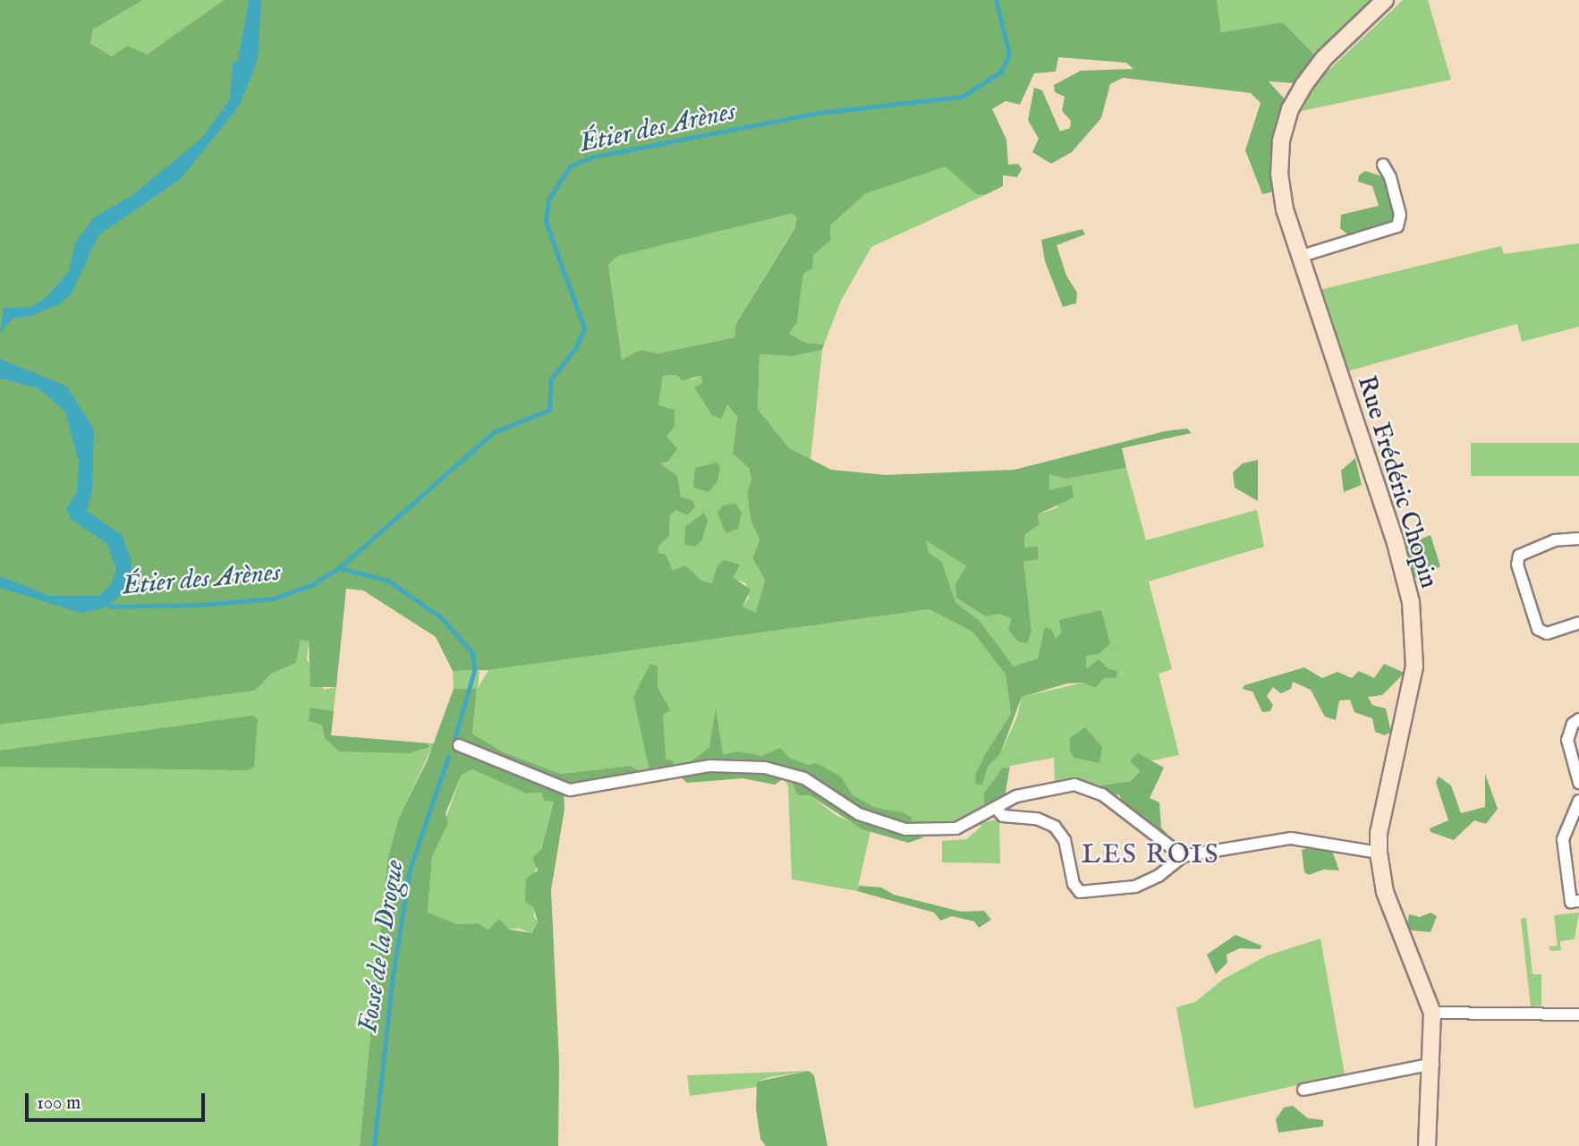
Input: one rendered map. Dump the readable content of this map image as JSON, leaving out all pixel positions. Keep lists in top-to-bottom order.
{
  "streets": {
    "street": ["Rue Frédéric Chopin"]
  },
  "districts": ["LES ROIS"],
  "water": ["Étier des Arènes", "Fossé de la Drogue"],
  "scale_bar": "100 m"
}
